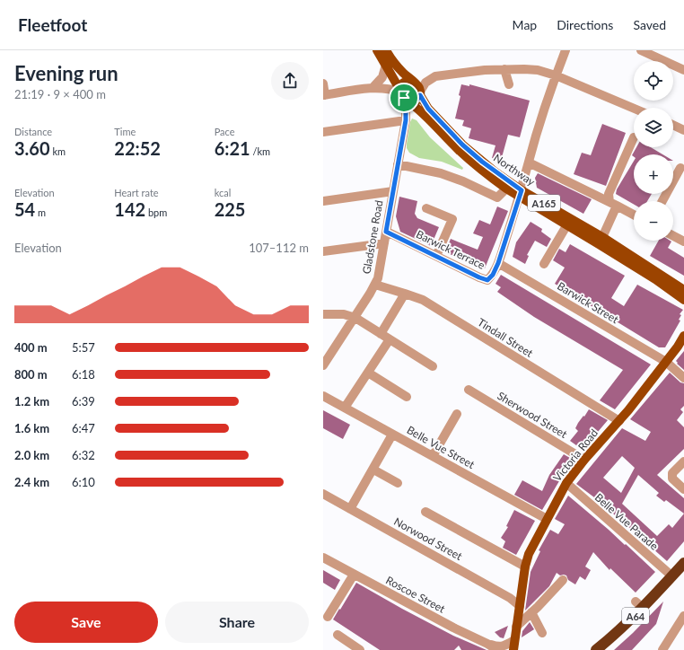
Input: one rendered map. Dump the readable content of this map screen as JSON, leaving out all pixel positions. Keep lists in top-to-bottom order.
{
  "streets": {
    "highway": ["A64"],
    "main road": ["Northway", "A165", "Victoria Road"],
    "street": [
      "Gladstone Road",
      "Barwick Terrace",
      "Barwick Street",
      "Tindall Street",
      "Sherwood Street",
      "Belle Vue Street",
      "Belle Vue Parade",
      "Norwood Street",
      "Roscoe Street"
    ]
  },
  "crossings": [
    ["Northway", "A165"],
    ["Northway", "Gladstone Road"],
    ["A165", "Gladstone Road"],
    ["Gladstone Road", "Barwick Terrace"],
    ["Gladstone Road", "Tindall Street"],
    ["Barwick Terrace", "Barwick Street"],
    ["Barwick Street", "Victoria Road"],
    ["Tindall Street", "Victoria Road"],
    ["Sherwood Street", "Victoria Road"],
    ["Belle Vue Street", "Victoria Road"],
    ["Victoria Road", "Belle Vue Parade"],
    ["Victoria Road", "Norwood Street"],
    ["Belle Vue Parade", "A64"]
  ],
  "page": {
    "header": "Fleetfoot",
    "nav": ["Map", "Directions", "Saved"],
    "heading": ["Evening run", "21:19 · 9 × 400 m"],
    "map_buttons": ["+", "−"],
    "stats": [
      ["Distance", "3.60 km"],
      ["Time", "22:52"],
      ["Pace", "6:21 /km"],
      ["Elevation", "54 m"],
      ["Heart rate", "142 bpm"],
      ["kcal", "225"]
    ],
    "chart": ["Elevation", "107–112 m"],
    "list": [
      {
        "name": "400 m",
        "note": "5:57"
      },
      {
        "name": "800 m",
        "note": "6:18"
      },
      {
        "name": "1.2 km",
        "note": "6:39"
      },
      {
        "name": "1.6 km",
        "note": "6:47"
      },
      {
        "name": "2.0 km",
        "note": "6:32"
      },
      {
        "name": "2.4 km",
        "note": "6:10"
      }
    ],
    "buttons": ["Save", "Share"]
  }
}
